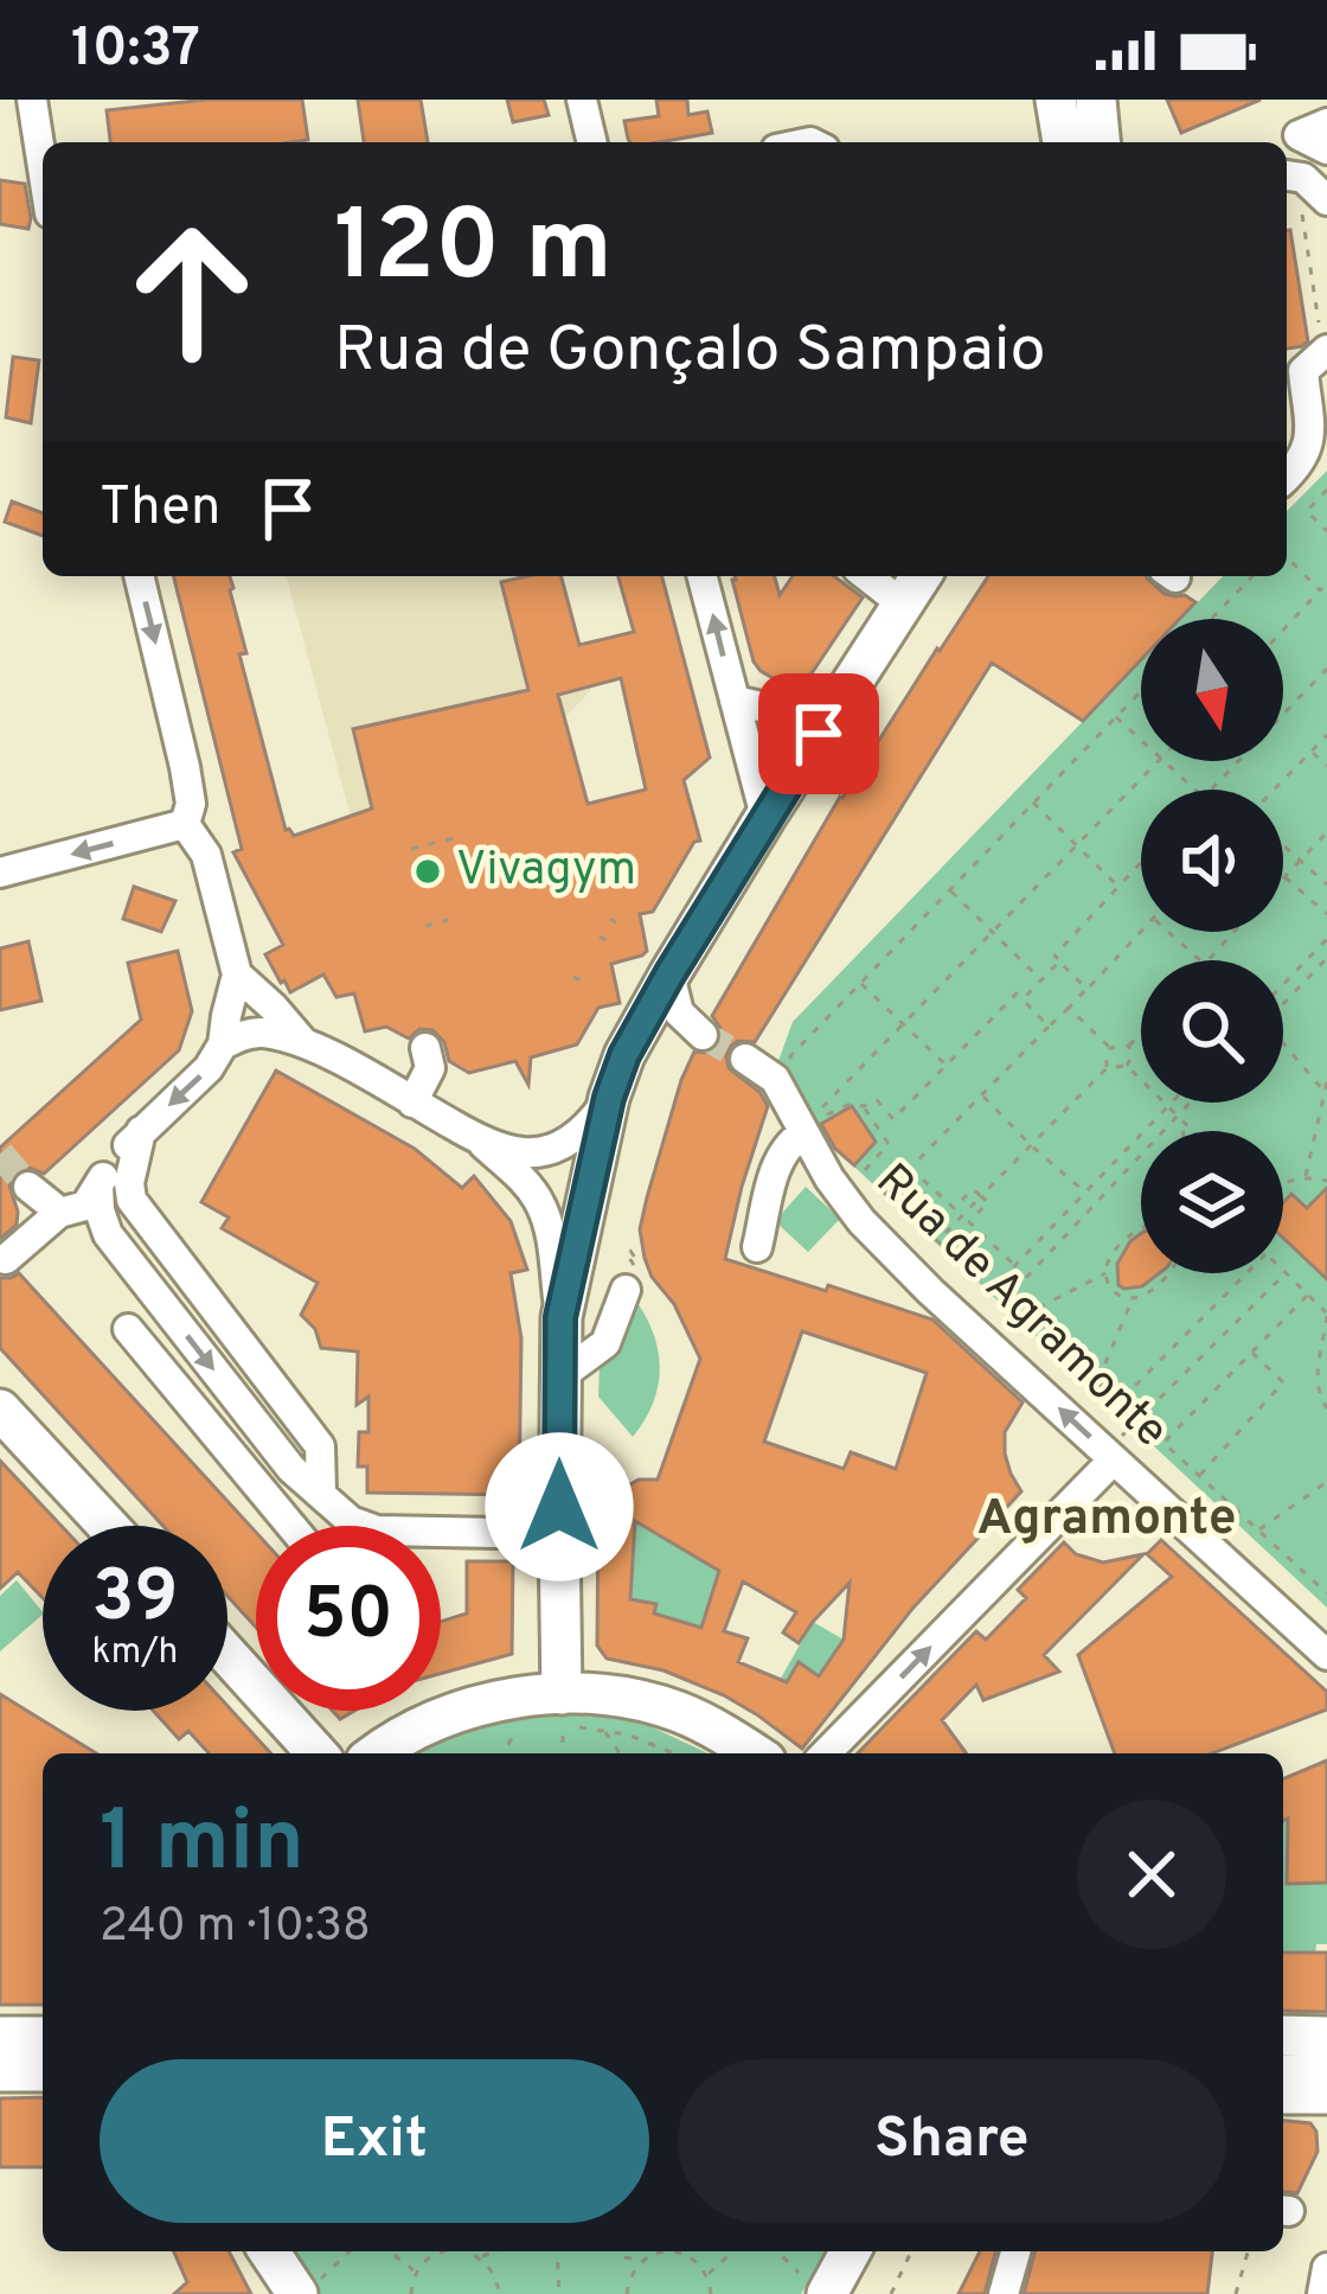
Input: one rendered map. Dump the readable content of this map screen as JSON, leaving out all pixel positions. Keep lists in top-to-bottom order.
{
  "streets": {
    "street": ["Rua de Agramonte"]
  },
  "one_way": ["Rua de Agramonte"],
  "districts": ["Agramonte"],
  "places": ["Vivagym"],
  "north": "bottom",
  "page": {
    "status": "10:37",
    "turn": ["120 m", "Rua de Gonçalo Sampaio"],
    "then": "Then",
    "speed": "39 km/h",
    "limit": "50",
    "heading": ["1 min", "240 m · 10:38"],
    "buttons": ["Exit", "Share"]
  }
}
